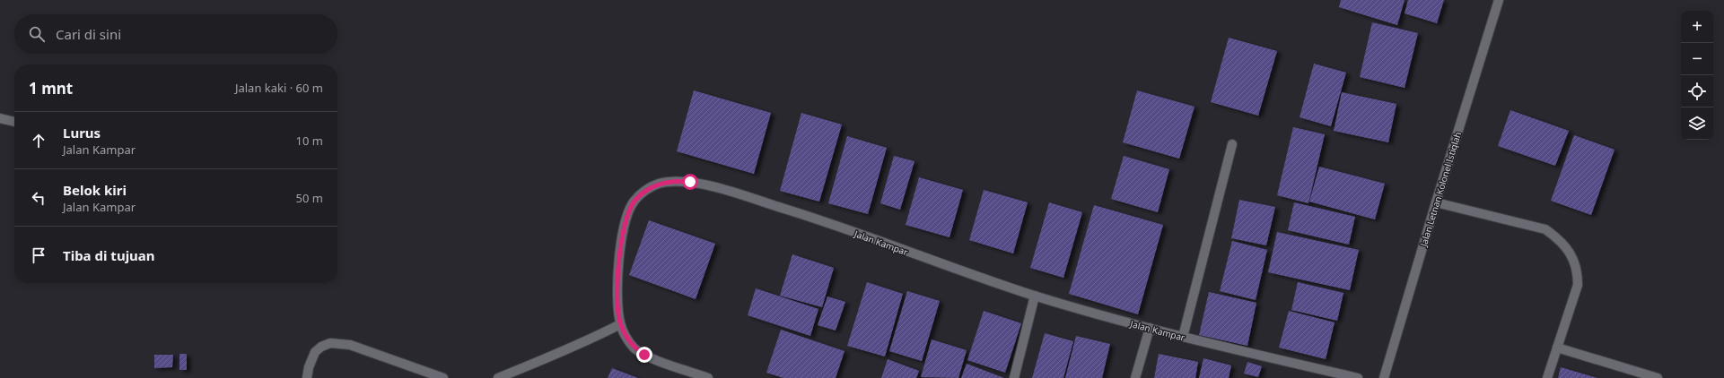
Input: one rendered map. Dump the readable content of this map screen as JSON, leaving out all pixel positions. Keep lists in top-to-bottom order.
{
  "streets": {
    "street": ["Jalan Letnan Kolonel Istiqlah", "Jalan Kampar"]
  },
  "page": {
    "map_buttons": ["+", "−"],
    "search": "Cari di sini",
    "heading": ["1 mnt", "Jalan kaki · 60 m"],
    "list": [
      ["Lurus", "Jalan Kampar", "10 m"],
      ["Belok kiri", "Jalan Kampar", "50 m"],
      "Tiba di tujuan"
    ]
  }
}
